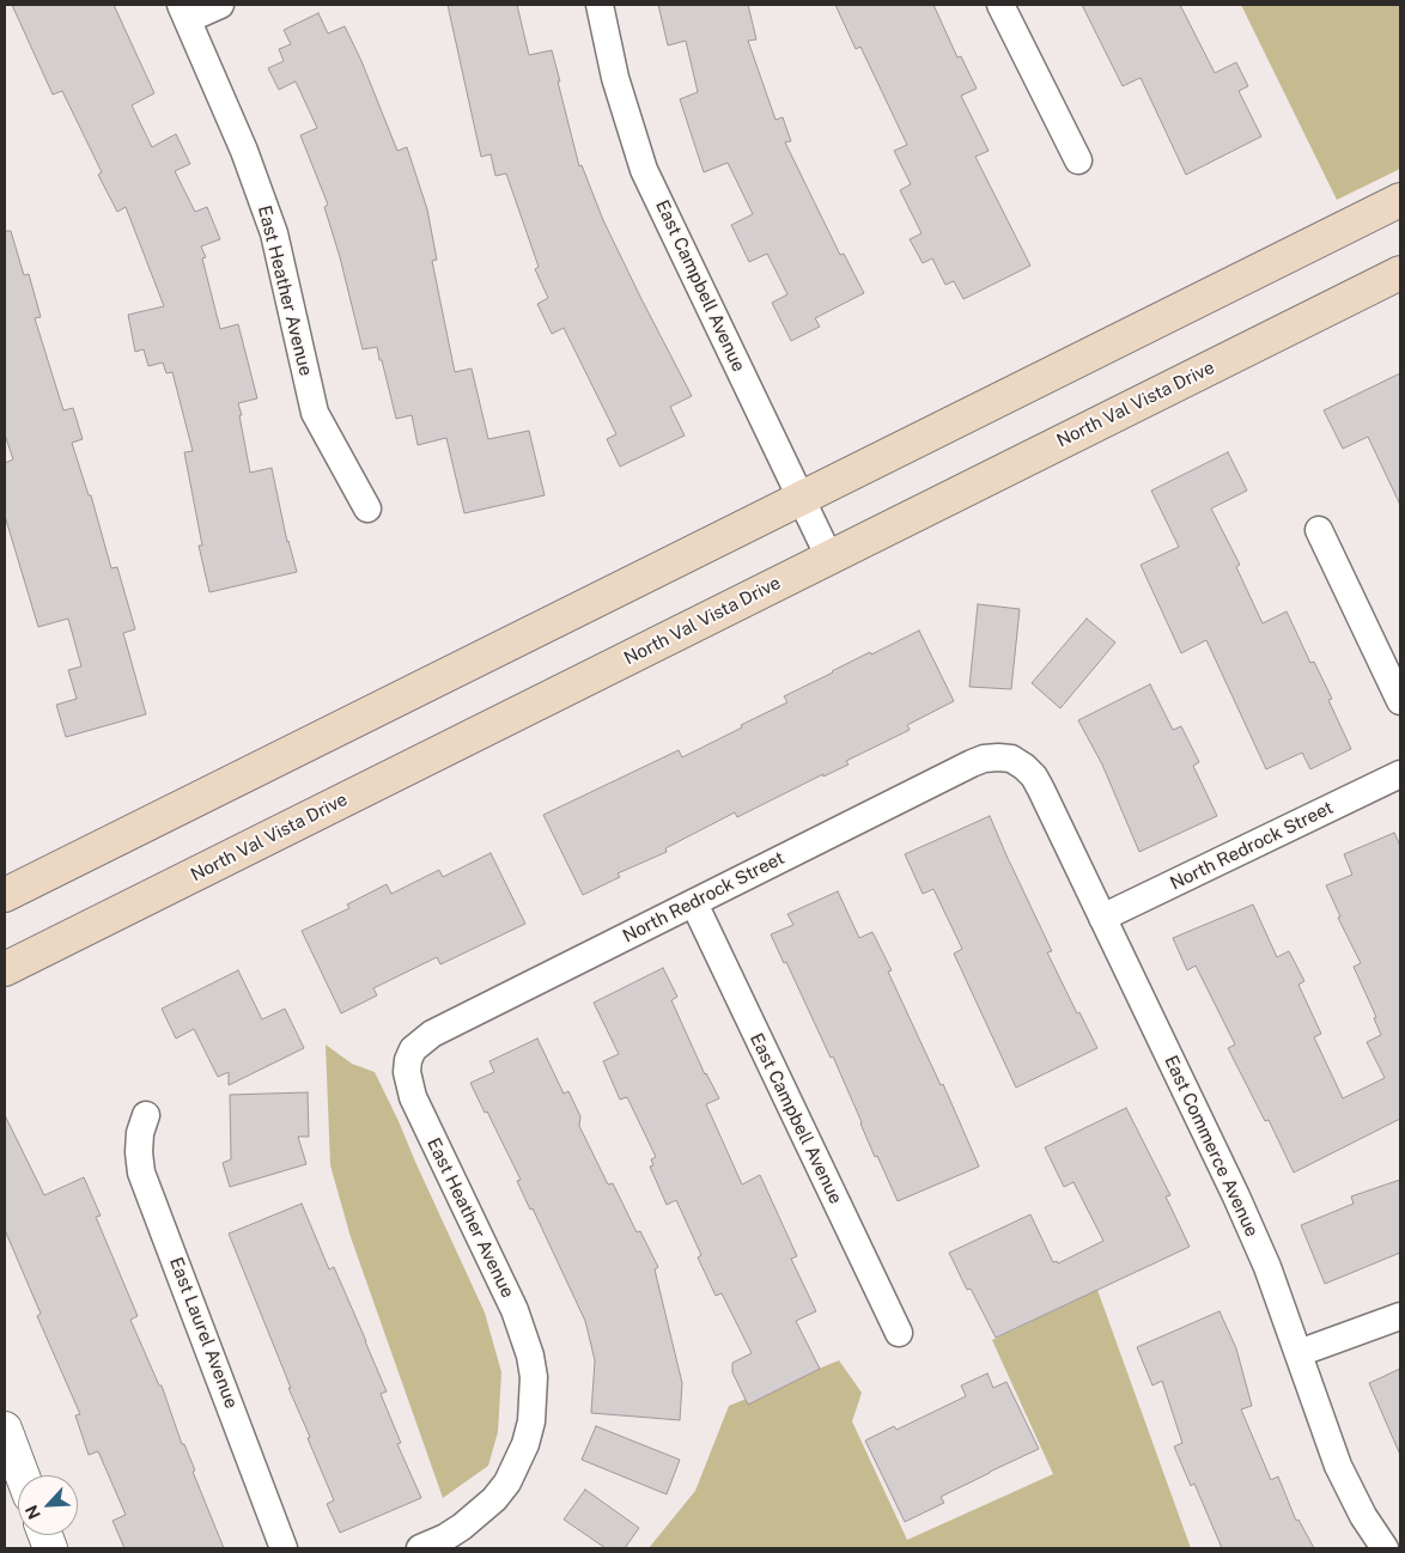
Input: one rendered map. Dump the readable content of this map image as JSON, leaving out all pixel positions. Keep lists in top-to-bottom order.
{
  "streets": {
    "main road": ["North Val Vista Drive"],
    "street": [
      "East Campbell Avenue",
      "East Heather Avenue",
      "North Redrock Street",
      "East Commerce Avenue",
      "East Laurel Avenue"
    ]
  },
  "crossings": [
    ["East Campbell Avenue", "North Val Vista Drive"],
    ["East Campbell Avenue", "North Redrock Street"],
    ["East Heather Avenue", "North Redrock Street"],
    ["North Redrock Street", "East Commerce Avenue"]
  ],
  "north": "bottom left"
}
